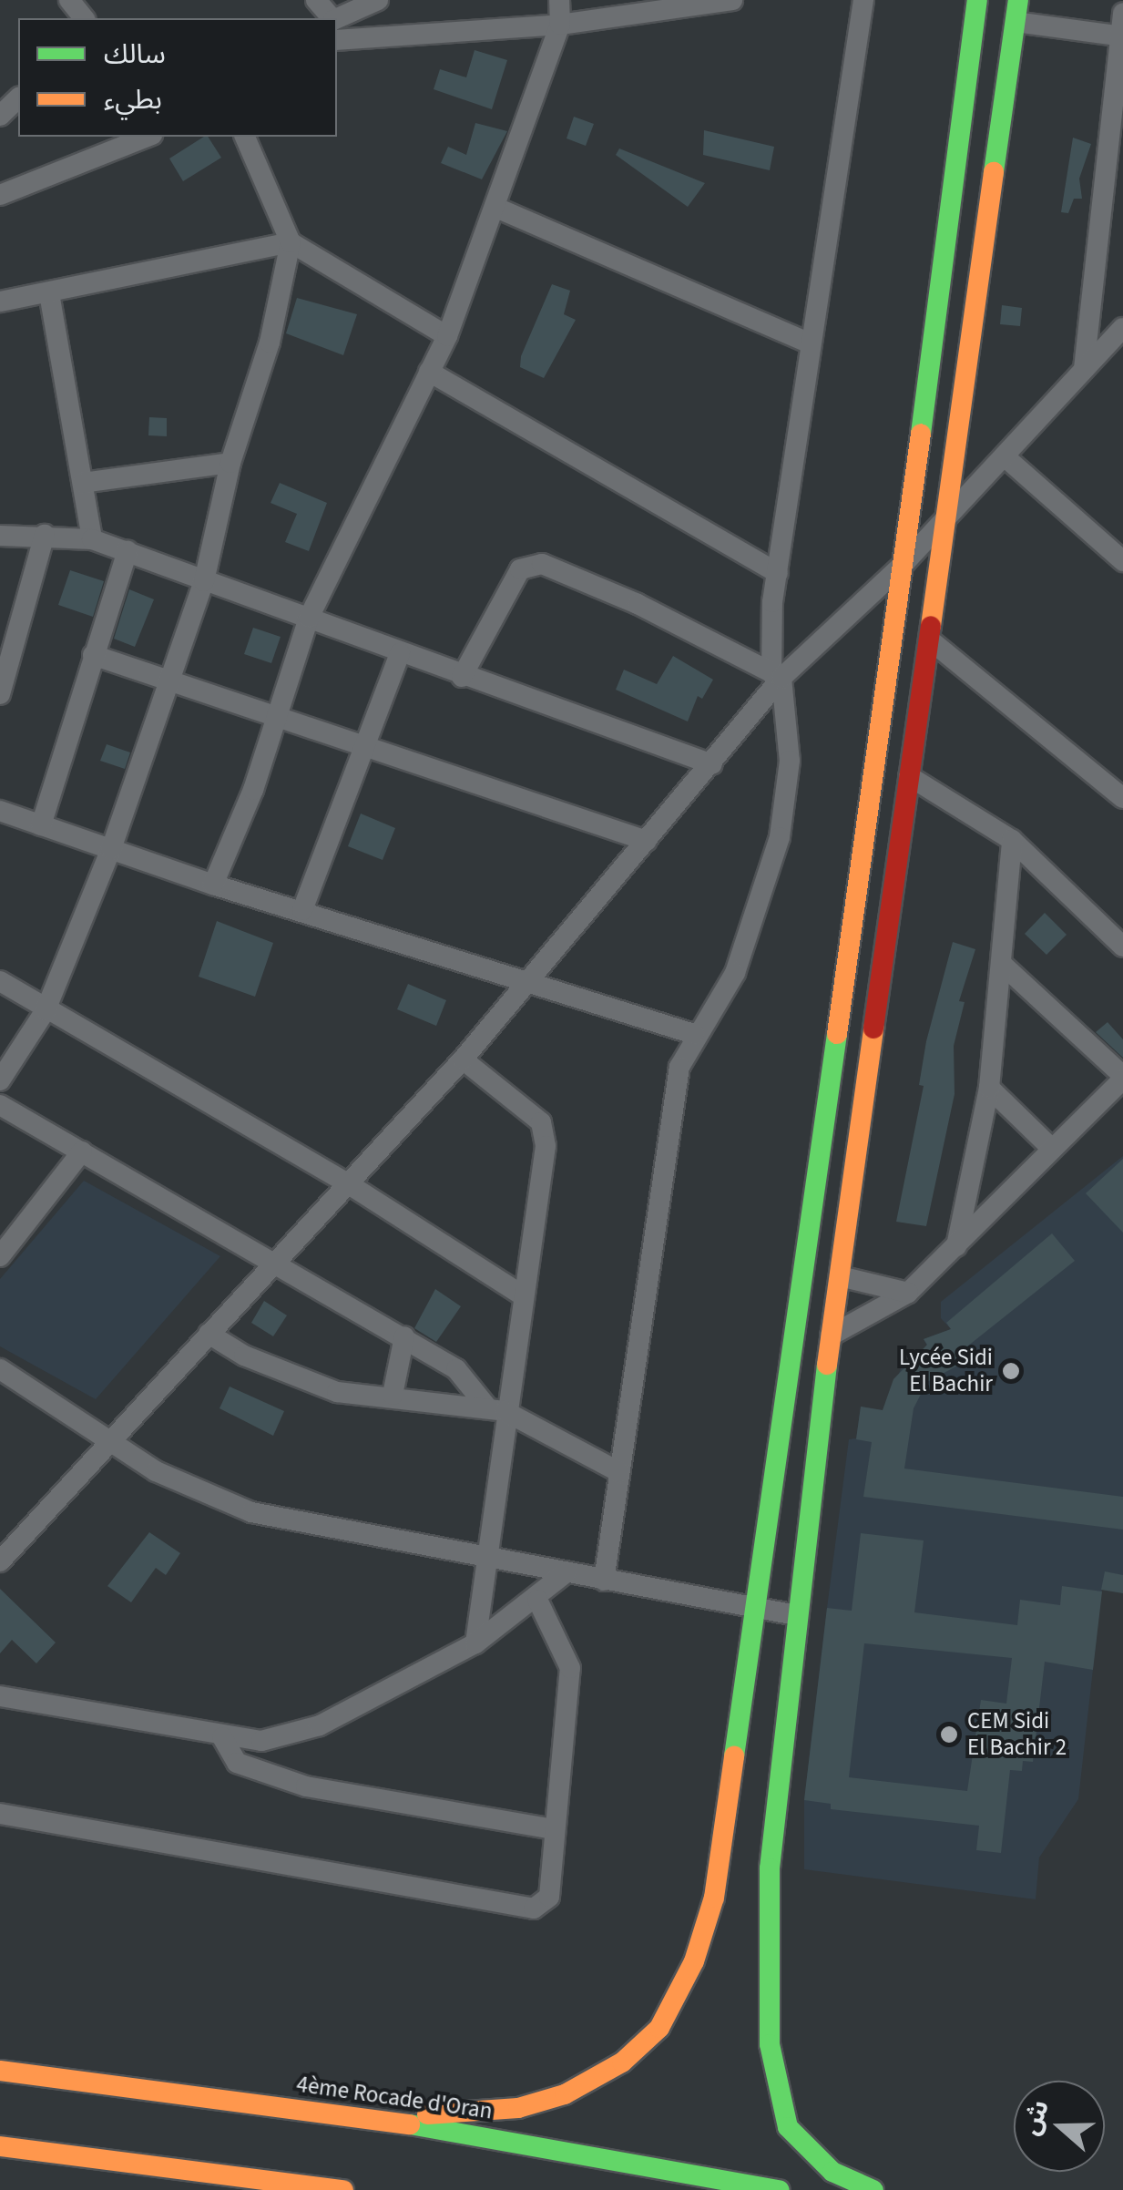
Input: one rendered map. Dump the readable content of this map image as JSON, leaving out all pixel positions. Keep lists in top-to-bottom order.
{
  "streets": {
    "main road": ["4ème Rocade d'Oran"]
  },
  "places": ["Lycée Sidi El Bachir", "CEM Sidi El Bachir 2"],
  "legend": ["سالك", "بطيء"],
  "north": "left"
}
